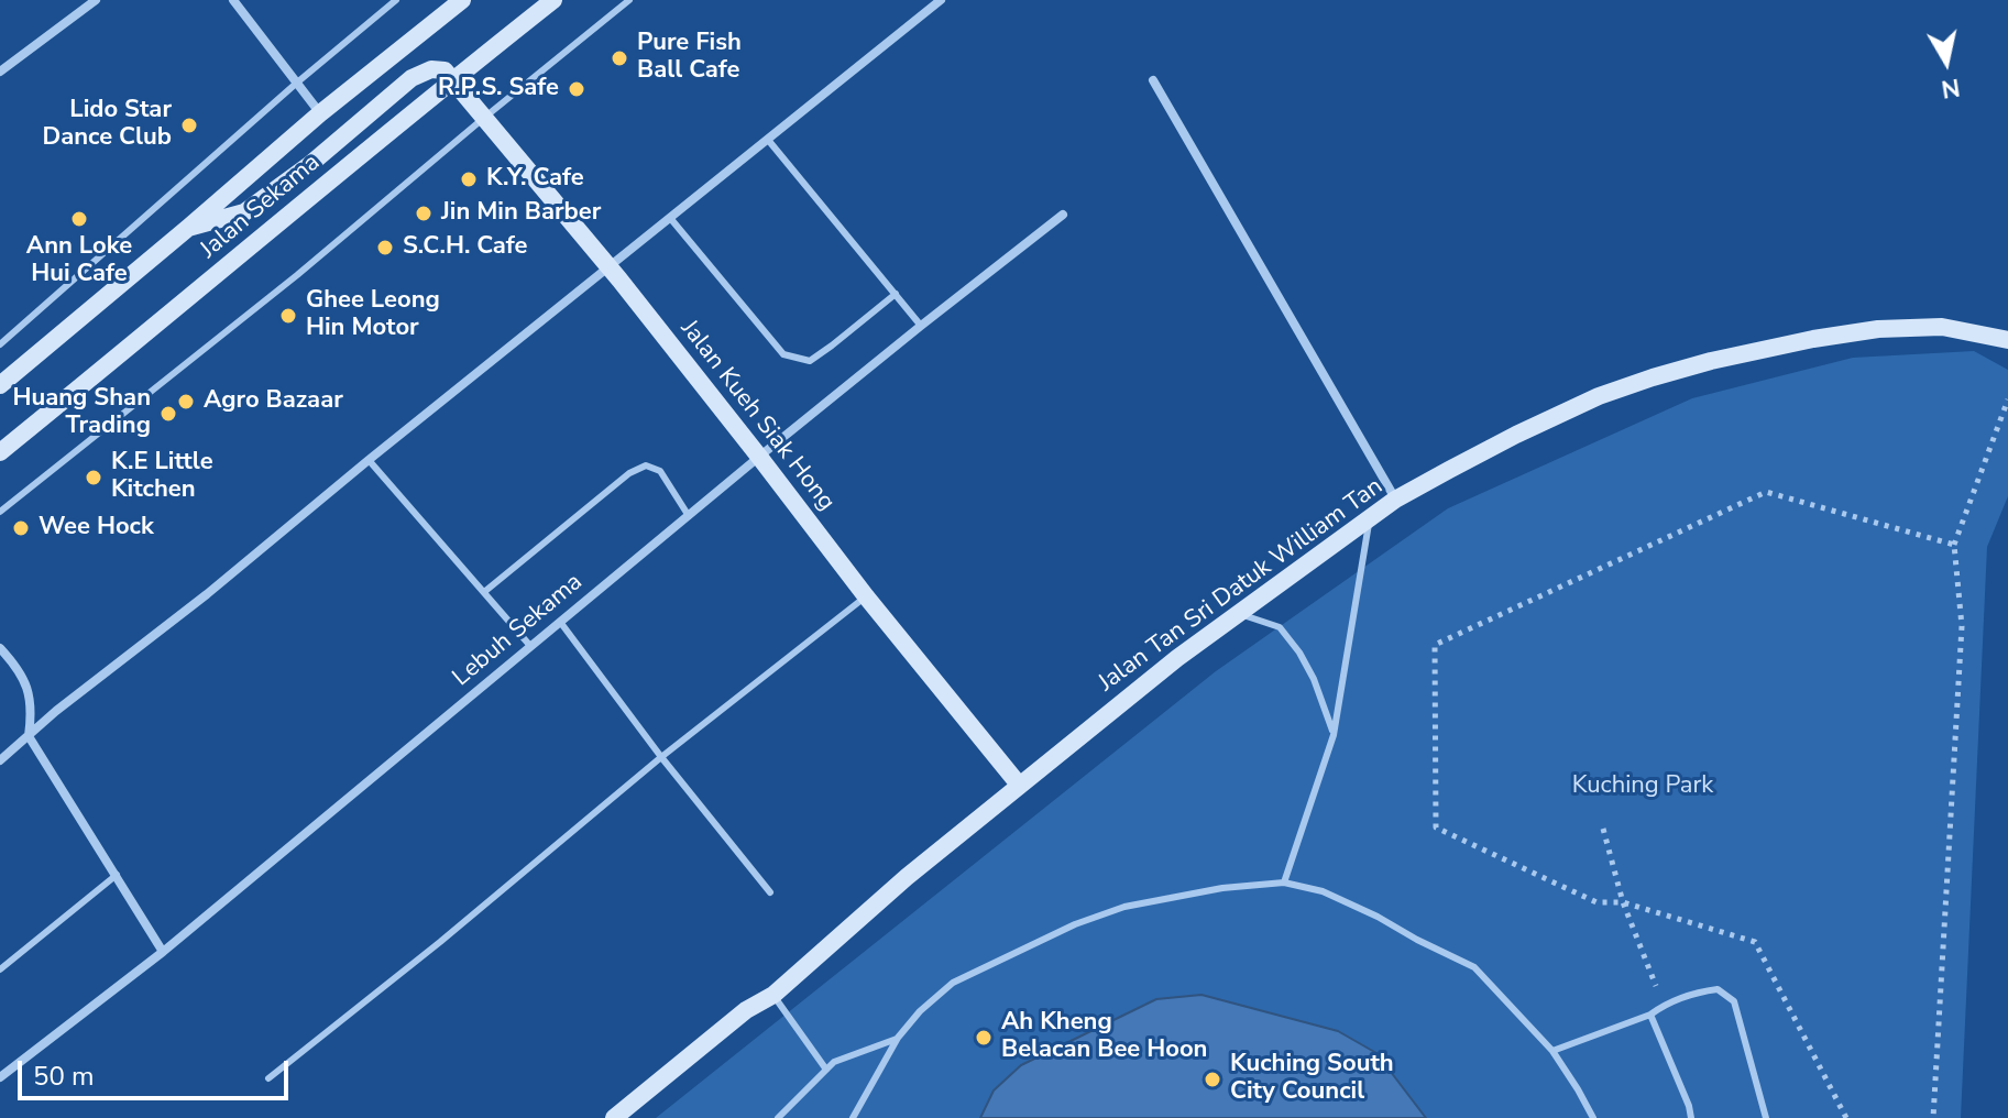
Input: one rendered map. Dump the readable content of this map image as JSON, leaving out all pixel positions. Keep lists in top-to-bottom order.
{
  "streets": {
    "street": [
      "Jalan Sekama",
      "Jalan Kueh Siak Hong",
      "Jalan Tan Sri Datuk William Tan",
      "Lebuh Sekama"
    ]
  },
  "crossings": [
    ["Jalan Sekama", "Jalan Kueh Siak Hong"],
    ["Jalan Kueh Siak Hong", "Jalan Tan Sri Datuk William Tan"],
    ["Jalan Kueh Siak Hong", "Lebuh Sekama"]
  ],
  "parks": ["Kuching Park"],
  "places": [
    "Pure Fish Ball Cafe",
    "R.P.S. Safe",
    "Lido Star Dance Club",
    "K.Y. Cafe",
    "Jin Min Barber",
    "Ann Loke Hui Cafe",
    "S.C.H. Cafe",
    "Ghee Leong Hin Motor",
    "Agro Bazaar",
    "Huang Shan Trading",
    "K.E Little Kitchen",
    "Wee Hock",
    "Ah Kheng Belacan Bee Hoon",
    "Kuching South City Council"
  ],
  "scale_bar": "50 m",
  "north": "bottom"
}
